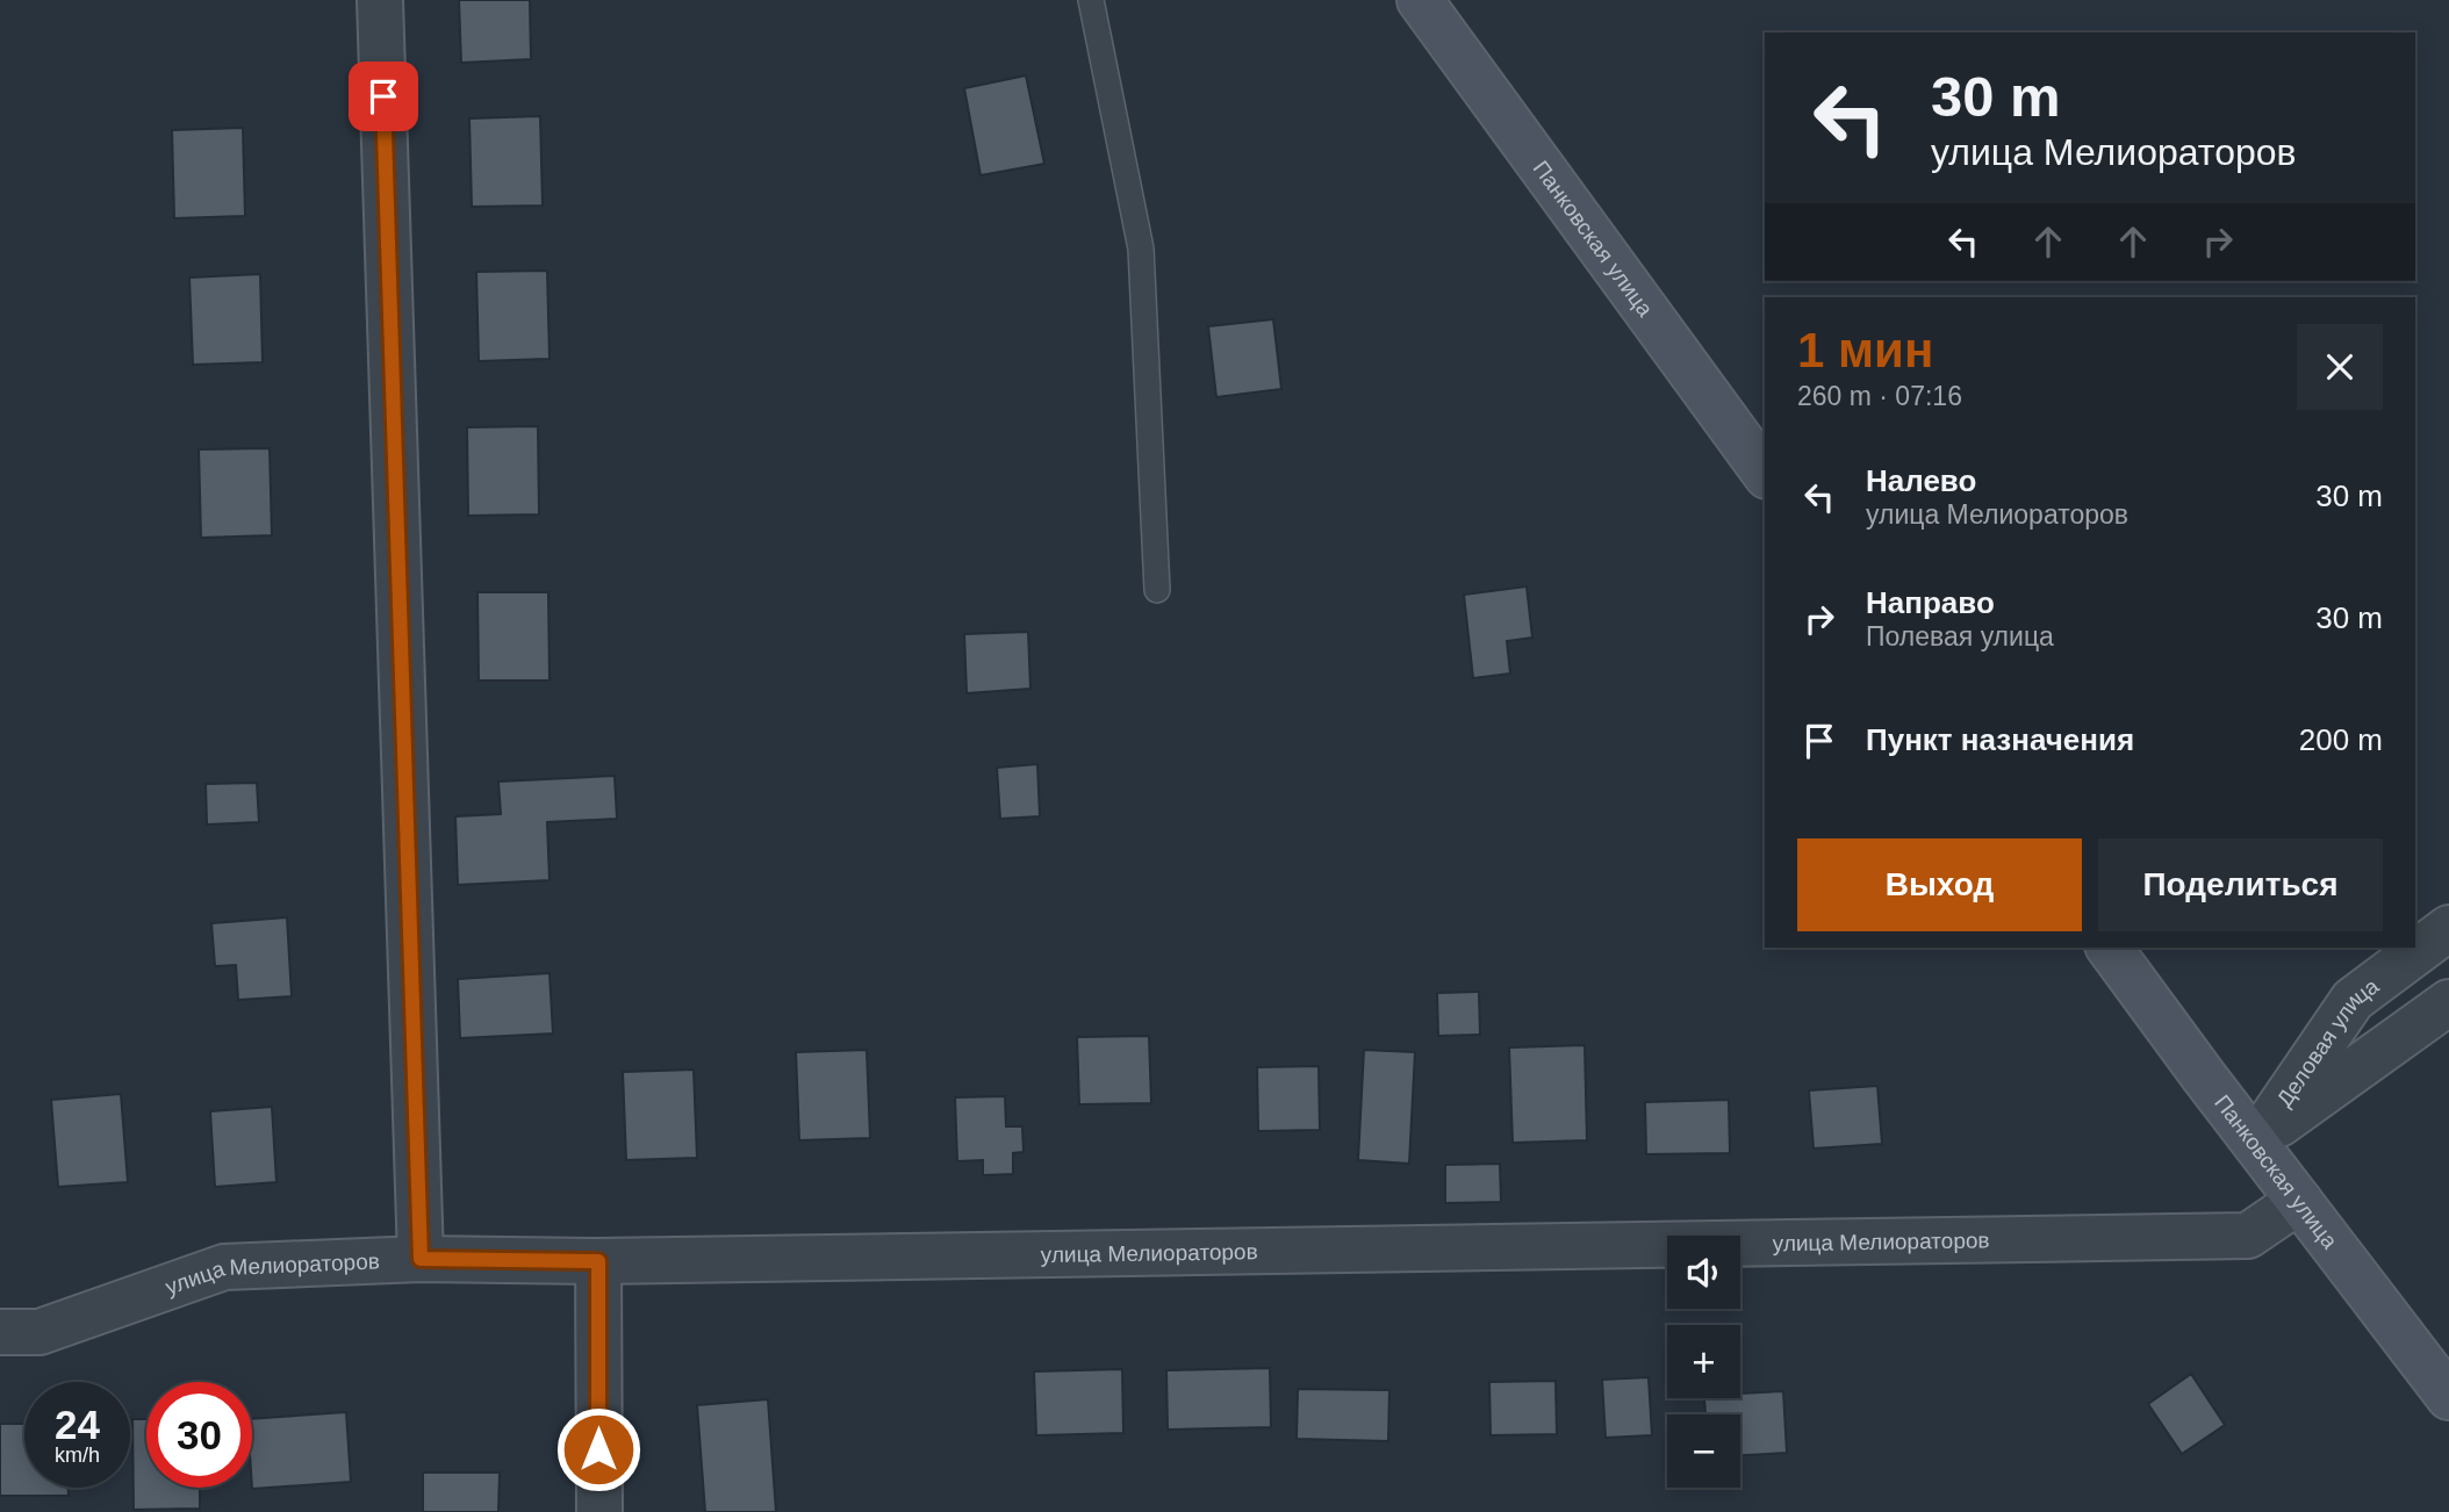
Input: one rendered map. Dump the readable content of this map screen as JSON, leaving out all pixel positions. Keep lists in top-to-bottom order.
{
  "streets": {
    "main road": ["Панковская улица"],
    "street": ["Деловая улица", "улица Мелиораторов"]
  },
  "crossings": [
    ["Панковская улица", "Деловая улица"],
    ["Панковская улица", "улица Мелиораторов"]
  ],
  "page": {
    "turn": ["30 m", "улица Мелиораторов"],
    "heading": ["1 мин", "260 m · 07:16"],
    "list": [
      {
        "name": "Налево",
        "note": "улица Мелиораторов",
        "value": "30 m"
      },
      {
        "name": "Направо",
        "note": "Полевая улица",
        "value": "30 m"
      },
      {
        "name": "Пункт назначения",
        "value": "200 m"
      }
    ],
    "buttons": ["Выход", "Поделиться"],
    "map_buttons": ["+", "−"],
    "speed": "24 km/h",
    "limit": "30"
  }
}
